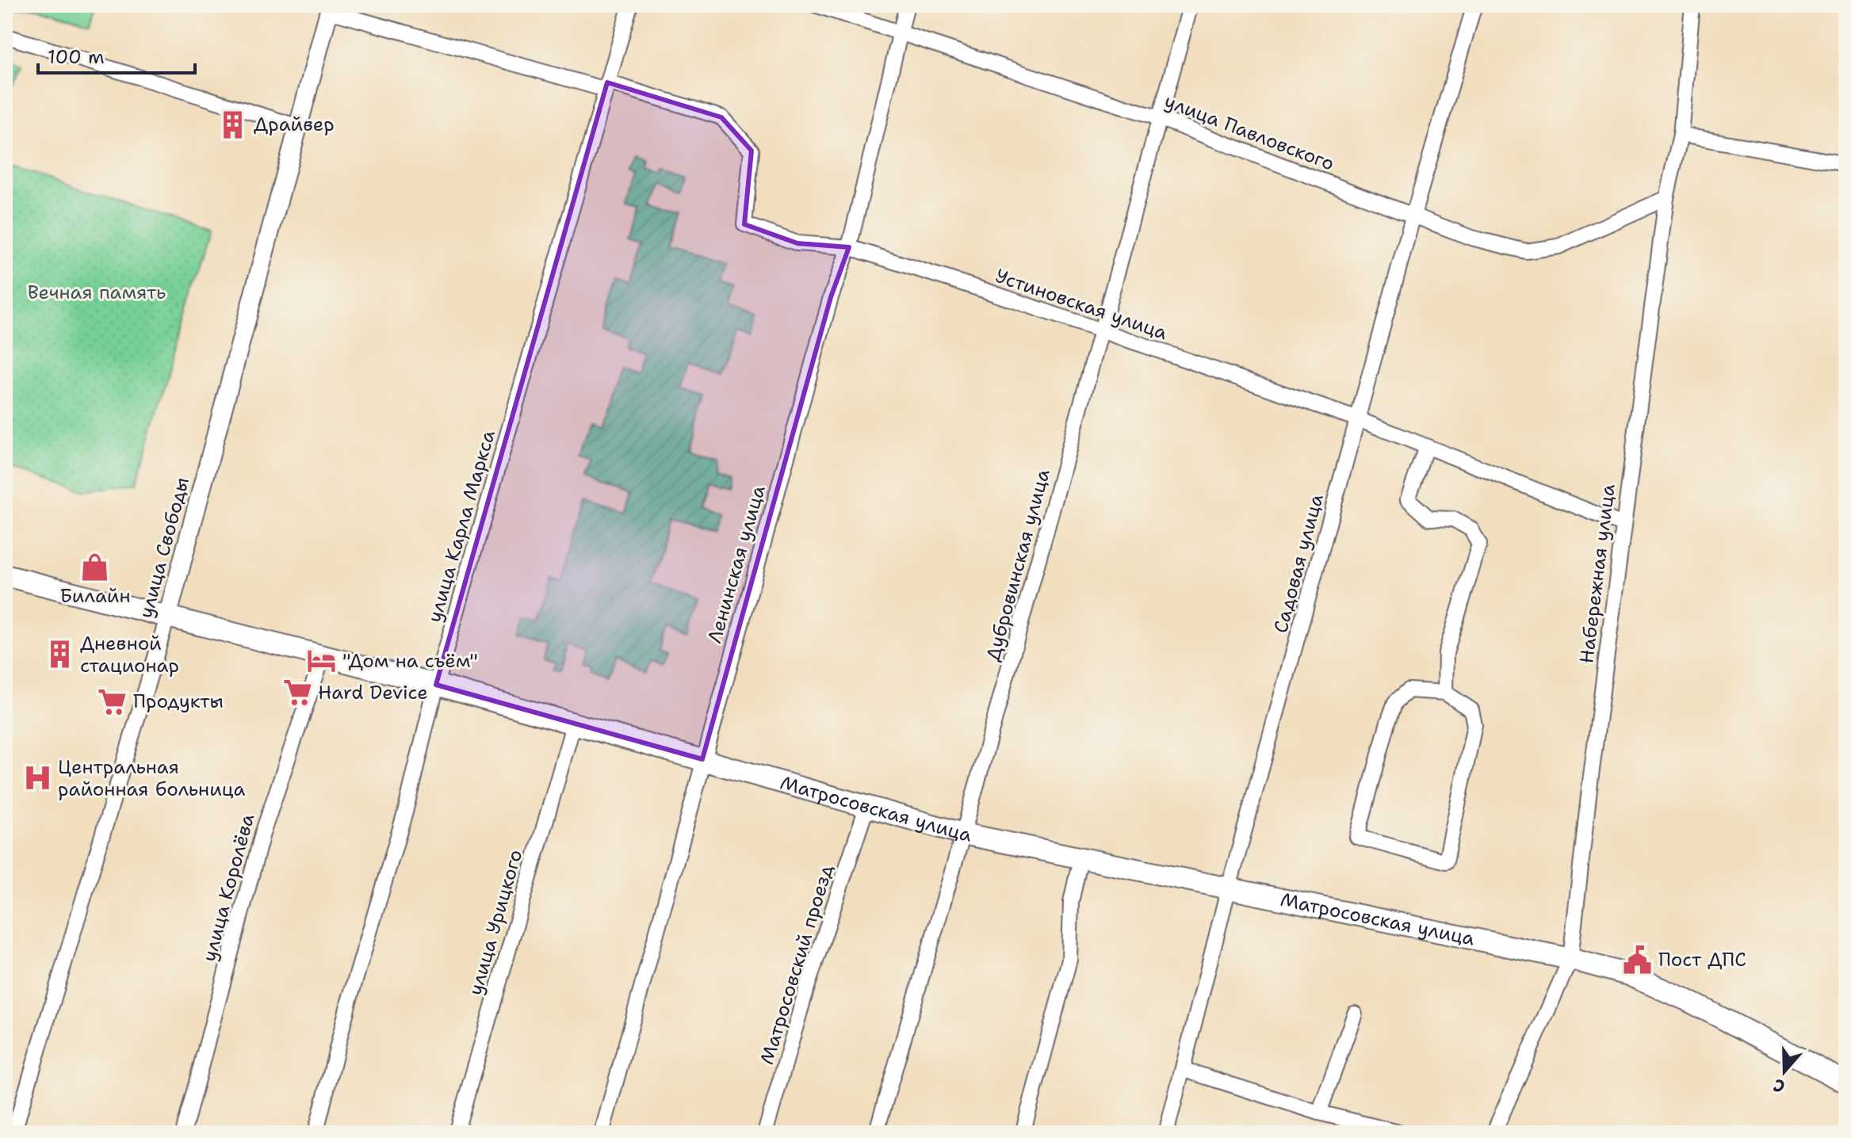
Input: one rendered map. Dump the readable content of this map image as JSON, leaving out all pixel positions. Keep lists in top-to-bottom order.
{
  "streets": {
    "highway": ["Матросовская улица"],
    "main road": ["улица Свободы"],
    "street": [
      "улица Павловского",
      "Устиновская улица",
      "улица Карла Маркса",
      "Садовая улица",
      "Ленинская улица",
      "Дубровинская улица",
      "Набережная улица",
      "улица Королёва",
      "улица Урицкого",
      "Матросовский проезд"
    ]
  },
  "crossings": [
    ["улица Павловского", "Садовая улица"],
    ["улица Павловского", "Ленинская улица"],
    ["улица Павловского", "Дубровинская улица"],
    ["улица Павловского", "Набережная улица"],
    ["Устиновская улица", "улица Карла Маркса"],
    ["Устиновская улица", "улица Свободы"],
    ["Устиновская улица", "Садовая улица"],
    ["Устиновская улица", "Ленинская улица"],
    ["Устиновская улица", "Дубровинская улица"],
    ["Устиновская улица", "Набережная улица"],
    ["улица Карла Маркса", "Матросовская улица"],
    ["улица Свободы", "Матросовская улица"],
    ["Садовая улица", "Матросовская улица"],
    ["Ленинская улица", "Матросовская улица"],
    ["Дубровинская улица", "Матросовская улица"],
    ["Набережная улица", "Матросовская улица"],
    ["Матросовская улица", "улица Королёва"],
    ["Матросовская улица", "улица Урицкого"],
    ["Матросовская улица", "Матросовский проезд"]
  ],
  "parks": ["Вечная память"],
  "places": {
    "building": ["Драйвер", "Дневной стационар"],
    "shop": ["Билайн"],
    "hotel": ["\"Дом на съём\""],
    "supermarket": ["Hard Device", "Продукты"],
    "hospital": ["Центральная районная больница"],
    "public building": ["Пост ДПС"]
  },
  "scale_bar": "100 m",
  "north": "bottom"
}
